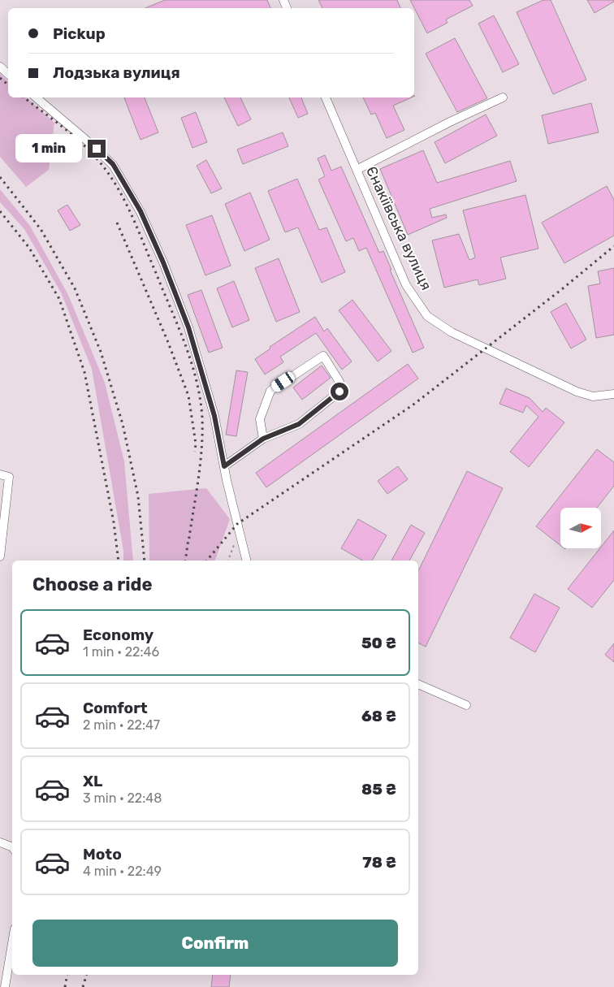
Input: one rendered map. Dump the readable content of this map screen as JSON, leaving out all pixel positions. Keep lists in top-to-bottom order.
{
  "streets": {
    "street": ["Єнакіївська вулиця"]
  },
  "north": "right",
  "page": {
    "banner": ["Pickup", "Лодзька вулиця"],
    "bubble": "1 min",
    "heading": "Choose a ride",
    "list": [
      {
        "name": "Economy",
        "note": "1 min · 22:46",
        "value": "50 ₴"
      },
      {
        "name": "Comfort",
        "note": "2 min · 22:47",
        "value": "68 ₴"
      },
      {
        "name": "XL",
        "note": "3 min · 22:48",
        "value": "85 ₴"
      },
      {
        "name": "Moto",
        "note": "4 min · 22:49",
        "value": "78 ₴"
      }
    ],
    "buttons": "Confirm"
  }
}
